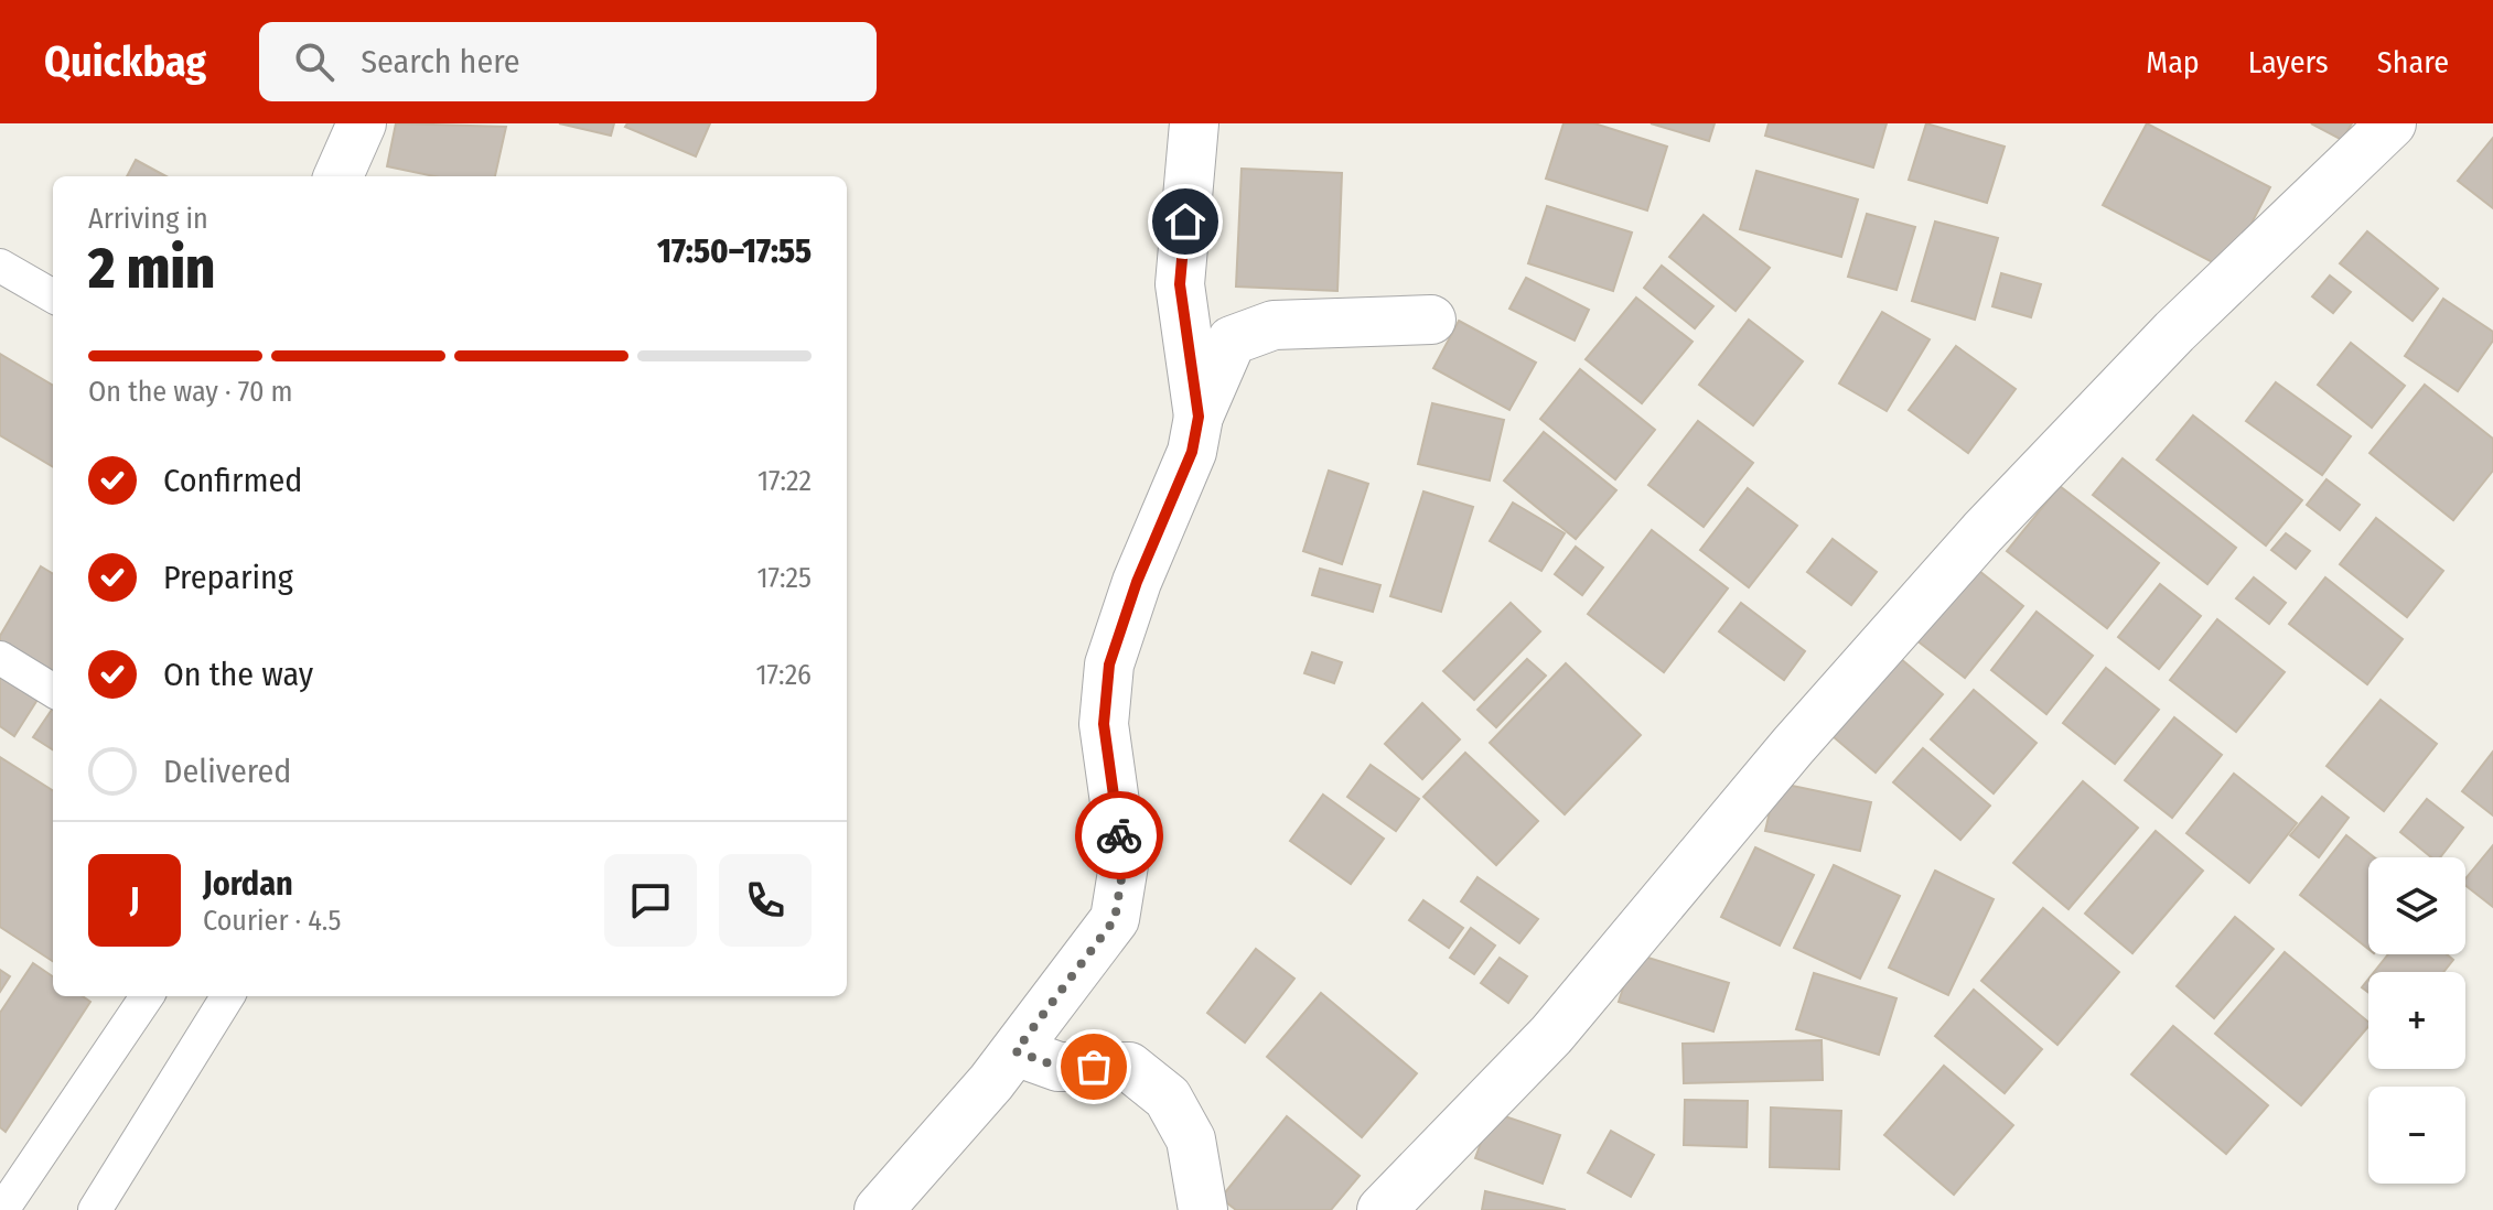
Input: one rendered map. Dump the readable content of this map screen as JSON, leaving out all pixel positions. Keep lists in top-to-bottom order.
{
  "page": {
    "header": "Quickbag",
    "search": "Search here",
    "nav": ["Map", "Layers", "Share"],
    "heading": ["2 min", "Arriving in", "17:50–17:55"],
    "panel": ["Jordan", "Courier · 4.5"],
    "bar": "On the way · 70 m",
    "list": [
      ["Confirmed", "17:22"],
      ["Preparing", "17:25"],
      ["On the way", "17:26"],
      "Delivered"
    ],
    "round": "J",
    "map_buttons": ["+", "−"]
  }
}
